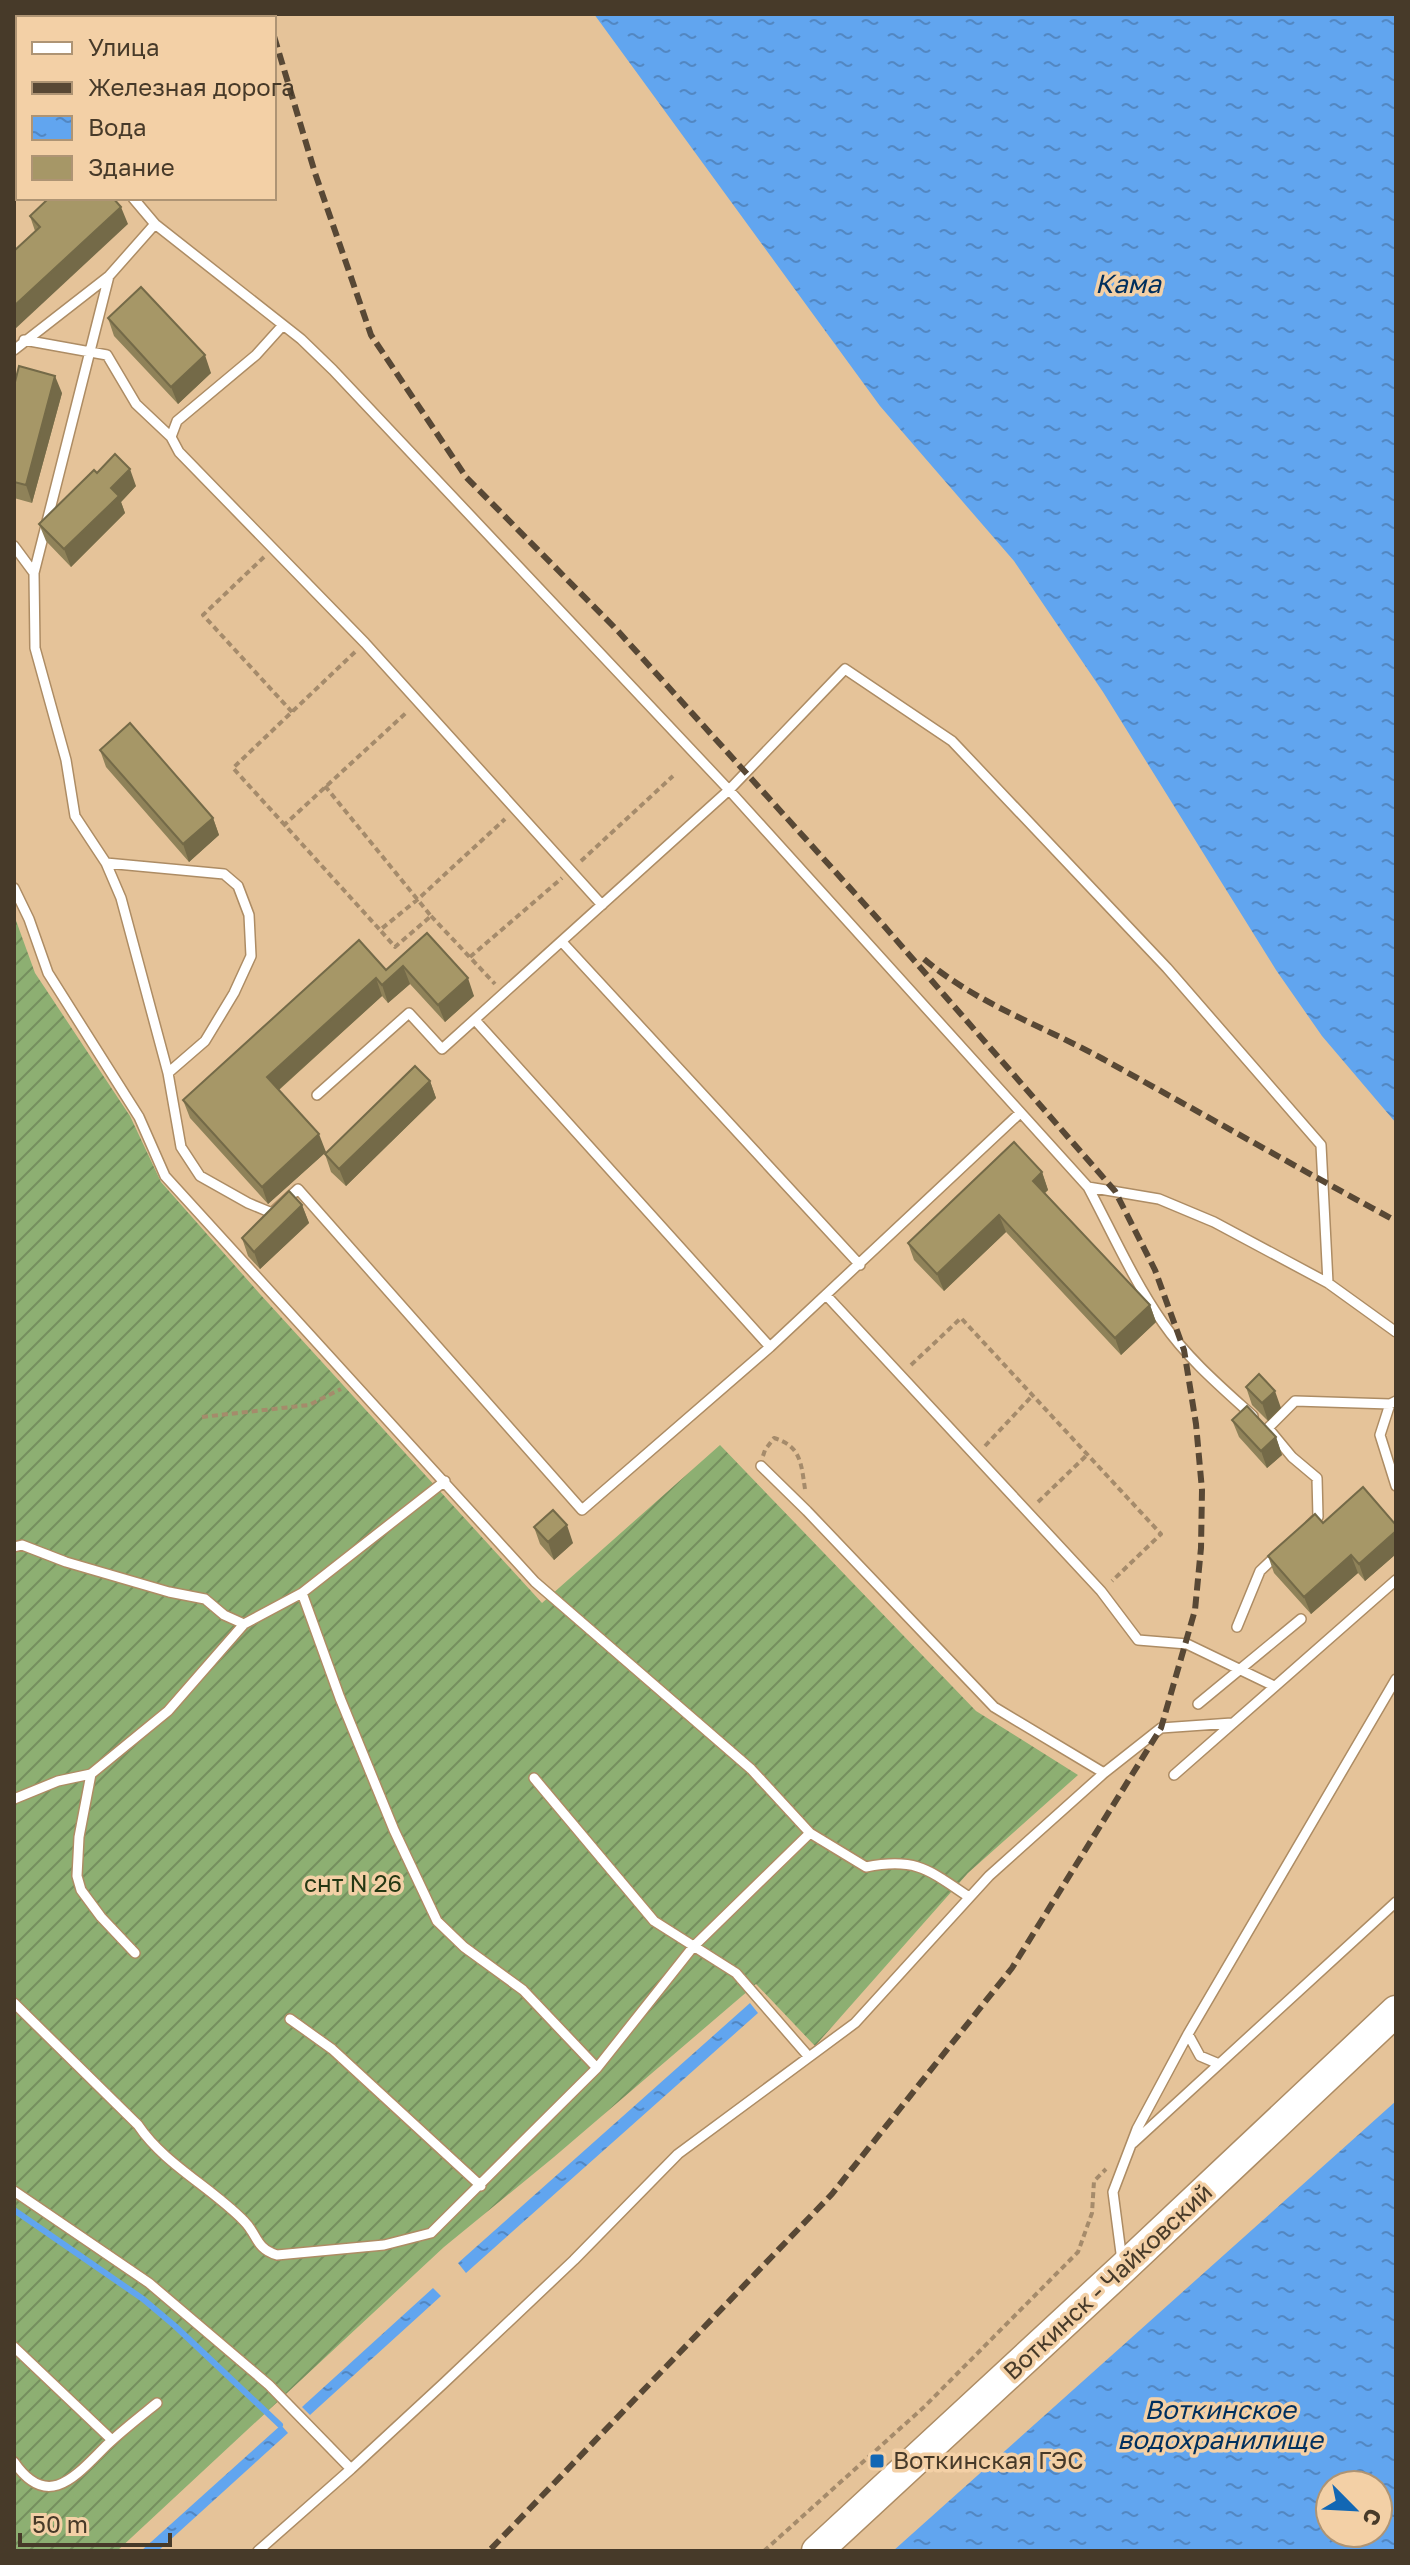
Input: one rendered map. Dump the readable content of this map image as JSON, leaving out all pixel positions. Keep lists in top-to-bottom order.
{
  "streets": {
    "main road": ["Воткинск - Чайковский"]
  },
  "water": ["Кама", "Воткинское водохранилище"],
  "parks": ["снт N 26"],
  "places": {
    "transit": ["Воткинская ГЭС"]
  },
  "legend": [
    "Улица",
    "Железная дорога",
    "Вода",
    "Здание"
  ],
  "scale_bar": "50 m",
  "north": "bottom right"
}
